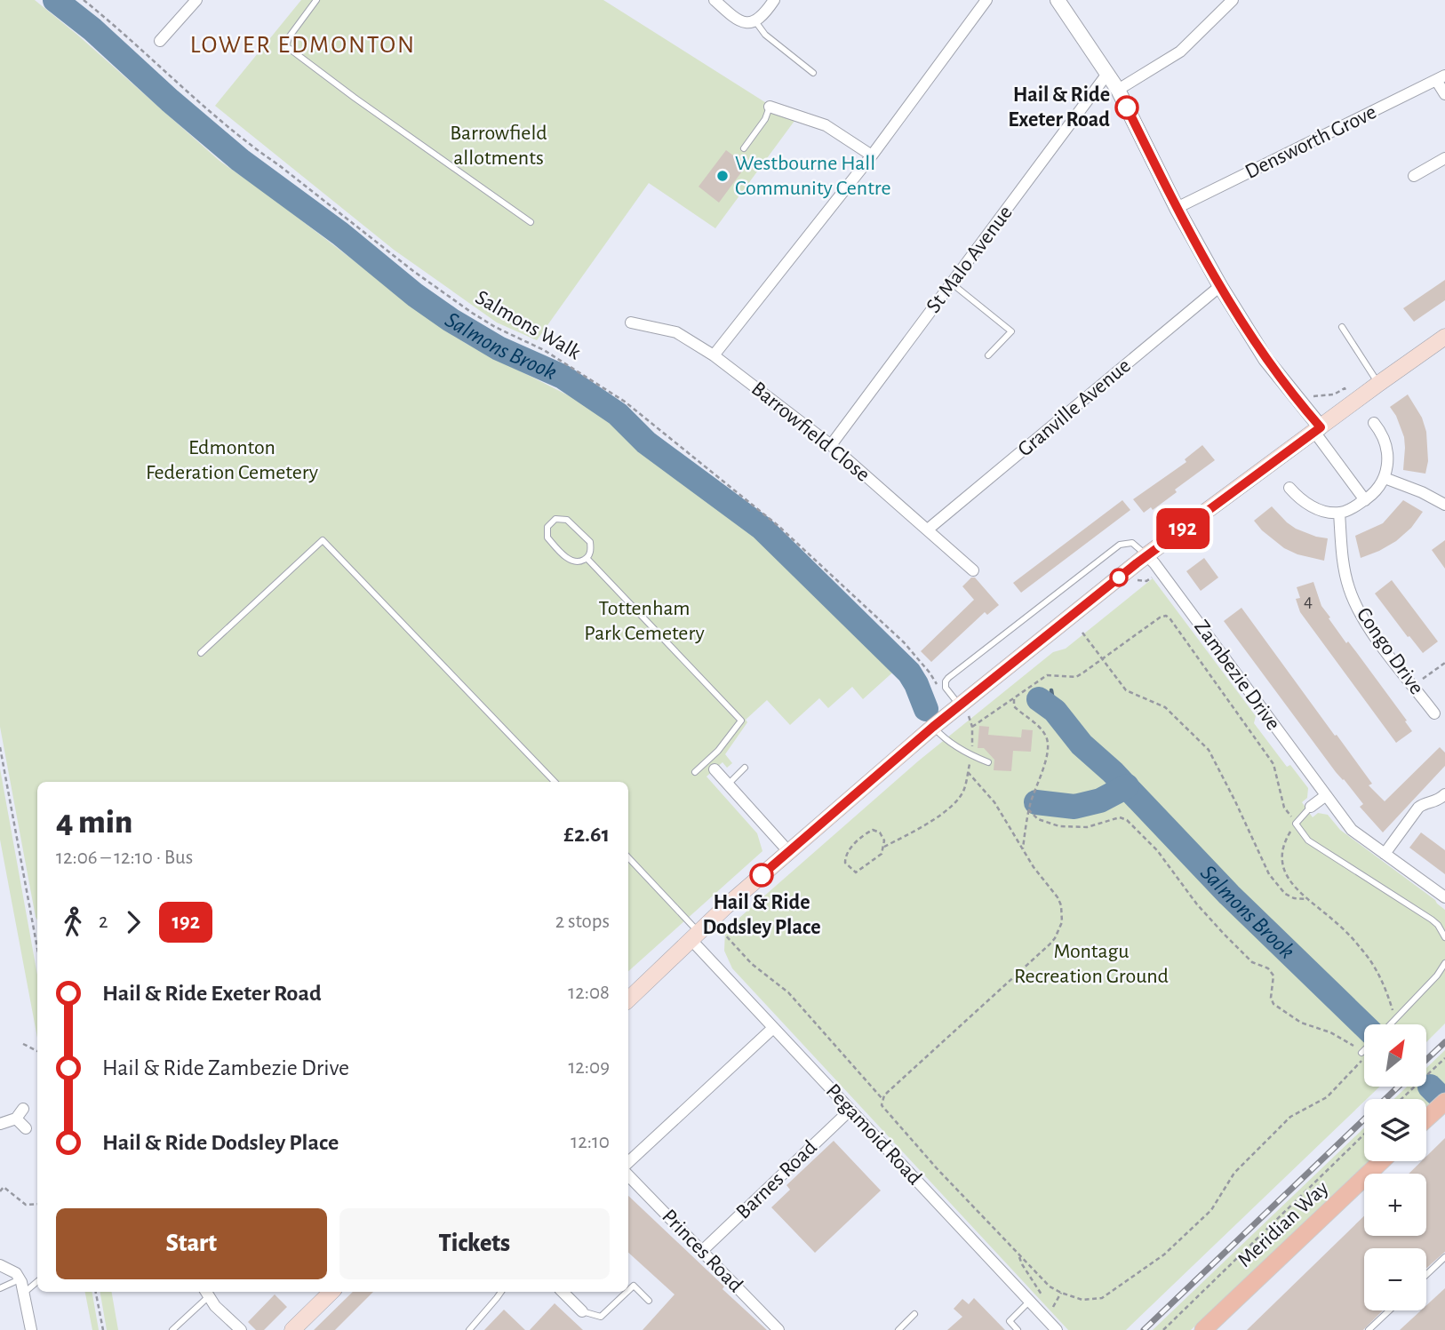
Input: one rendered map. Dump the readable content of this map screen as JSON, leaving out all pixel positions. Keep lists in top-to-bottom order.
{
  "streets": {
    "main road": ["Meridian Way"],
    "street": [
      "Densworth Grove",
      "St Malo Avenue",
      "Granville Avenue",
      "Barrowfield Close",
      "Congo Drive",
      "Zambezie Drive",
      "Pegamoid Road",
      "Barnes Road",
      "Princes Road"
    ],
    "path": ["Salmons Walk"]
  },
  "crossings": [
    ["St Malo Avenue", "Barrowfield Close"],
    ["Granville Avenue", "Barrowfield Close"],
    ["Pegamoid Road", "Barnes Road"],
    ["Barnes Road", "Princes Road"]
  ],
  "districts": ["LOWER EDMONTON"],
  "water": ["Salmons Brook"],
  "parks": [
    "Barrowfield allotments",
    "Edmonton Federation Cemetery",
    "Tottenham Park Cemetery",
    "Montagu Recreation Ground"
  ],
  "places": ["Hail & Ride Exeter Road", "Westbourne Hall Community Centre", "Hail & Ride Dodsley Place"],
  "lines": ["bus line 192"],
  "house_numbers": ["4"],
  "north": "top right",
  "page": {
    "on_map": "192",
    "heading": ["4 min", "12:06 – 12:10 · Bus", "£2.61"],
    "legs": ["2", "192", "2 stops"],
    "list": [
      {
        "name": "Hail & Ride Exeter Road",
        "value": "12:08"
      },
      {
        "name": "Hail & Ride Zambezie Drive",
        "value": "12:09"
      },
      {
        "name": "Hail & Ride Dodsley Place",
        "value": "12:10"
      }
    ],
    "map_buttons": ["+", "−"],
    "buttons": ["Start", "Tickets"]
  }
}
